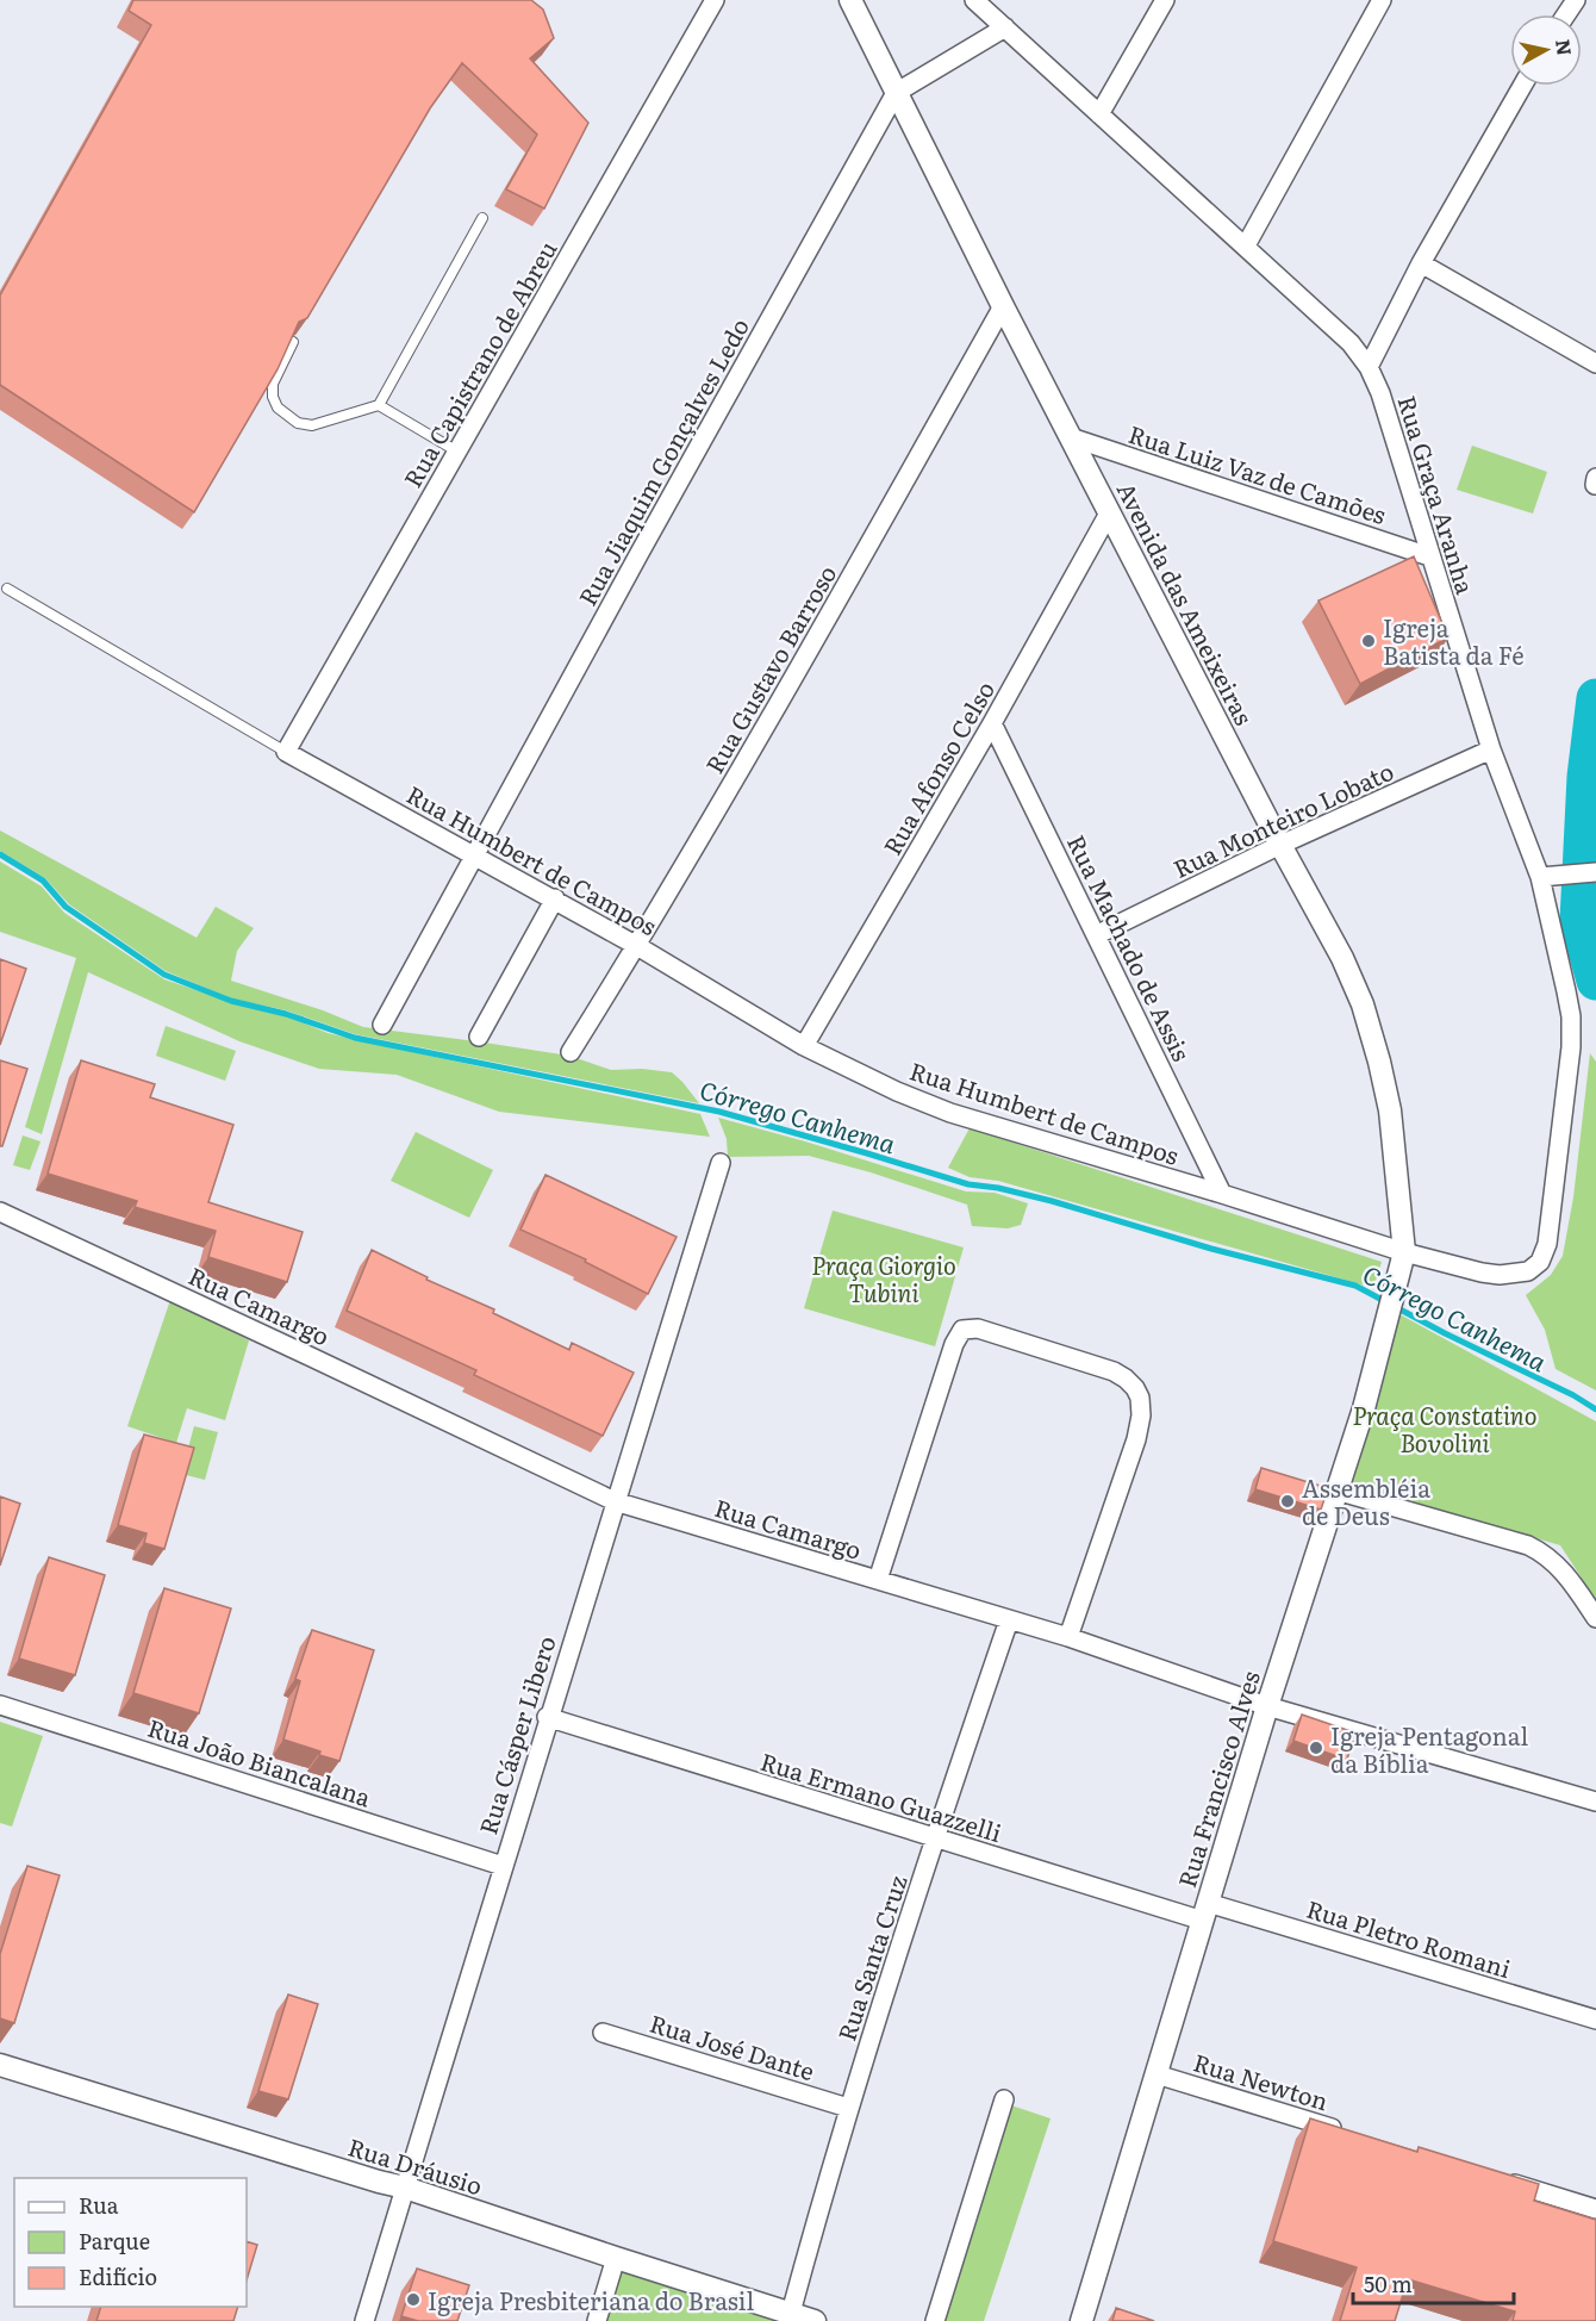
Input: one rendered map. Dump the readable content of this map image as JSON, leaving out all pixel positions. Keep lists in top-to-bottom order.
{
  "streets": {
    "street": [
      "Rua Capistrano de Abreu",
      "Rua Jiaquim Gonçalves Ledo",
      "Rua Luiz Vaz de Camões",
      "Rua Graça Aranha",
      "Avenida das Ameixeiras",
      "Rua Gustavo Barroso",
      "Rua Afonso Celso",
      "Rua Monteiro Lobato",
      "Rua Humbert de Campos",
      "Rua Machado de Assis",
      "Rua Camargo",
      "Rua Cásper Libero",
      "Rua João Biancalana",
      "Rua Francisco Alves",
      "Rua Ermano Guazzelli",
      "Rua Pletro Romani",
      "Rua Santa Cruz",
      "Rua José Dante",
      "Rua Newton",
      "Rua Dráusio"
    ]
  },
  "crossings": [
    ["Rua Capistrano de Abreu", "Rua Humbert de Campos"],
    ["Rua Jiaquim Gonçalves Ledo", "Avenida das Ameixeiras"],
    ["Rua Jiaquim Gonçalves Ledo", "Rua Humbert de Campos"],
    ["Rua Luiz Vaz de Camões", "Rua Graça Aranha"],
    ["Rua Luiz Vaz de Camões", "Avenida das Ameixeiras"],
    ["Rua Graça Aranha", "Rua Monteiro Lobato"],
    ["Rua Graça Aranha", "Rua Humbert de Campos"],
    ["Avenida das Ameixeiras", "Rua Gustavo Barroso"],
    ["Avenida das Ameixeiras", "Rua Afonso Celso"],
    ["Avenida das Ameixeiras", "Rua Monteiro Lobato"],
    ["Avenida das Ameixeiras", "Rua Humbert de Campos"],
    ["Avenida das Ameixeiras", "Rua Francisco Alves"],
    ["Rua Gustavo Barroso", "Rua Humbert de Campos"],
    ["Rua Afonso Celso", "Rua Humbert de Campos"],
    ["Rua Afonso Celso", "Rua Machado de Assis"],
    ["Rua Monteiro Lobato", "Rua Machado de Assis"],
    ["Rua Humbert de Campos", "Rua Machado de Assis"],
    ["Rua Humbert de Campos", "Rua Francisco Alves"],
    ["Rua Camargo", "Rua Cásper Libero"],
    ["Rua Camargo", "Rua Francisco Alves"],
    ["Rua Camargo", "Rua Santa Cruz"],
    ["Rua Cásper Libero", "Rua João Biancalana"],
    ["Rua Cásper Libero", "Rua Ermano Guazzelli"],
    ["Rua Cásper Libero", "Rua Dráusio"],
    ["Rua Francisco Alves", "Rua Ermano Guazzelli"],
    ["Rua Francisco Alves", "Rua Pletro Romani"],
    ["Rua Francisco Alves", "Rua Newton"],
    ["Rua Ermano Guazzelli", "Rua Pletro Romani"],
    ["Rua Ermano Guazzelli", "Rua Santa Cruz"],
    ["Rua Santa Cruz", "Rua José Dante"],
    ["Rua Santa Cruz", "Rua Dráusio"]
  ],
  "water": ["Córrego Canhema"],
  "parks": ["Praça Giorgio Tubini", "Praça Constatino Bovolini"],
  "places": [
    "Igreja Batista da Fé",
    "Assembléia de Deus",
    "Igreja Pentagonal da Bíblia",
    "Igreja Presbiteriana do Brasil"
  ],
  "legend": ["Rua", "Parque", "Edifício"],
  "scale_bar": "50 m",
  "north": "right"
}
